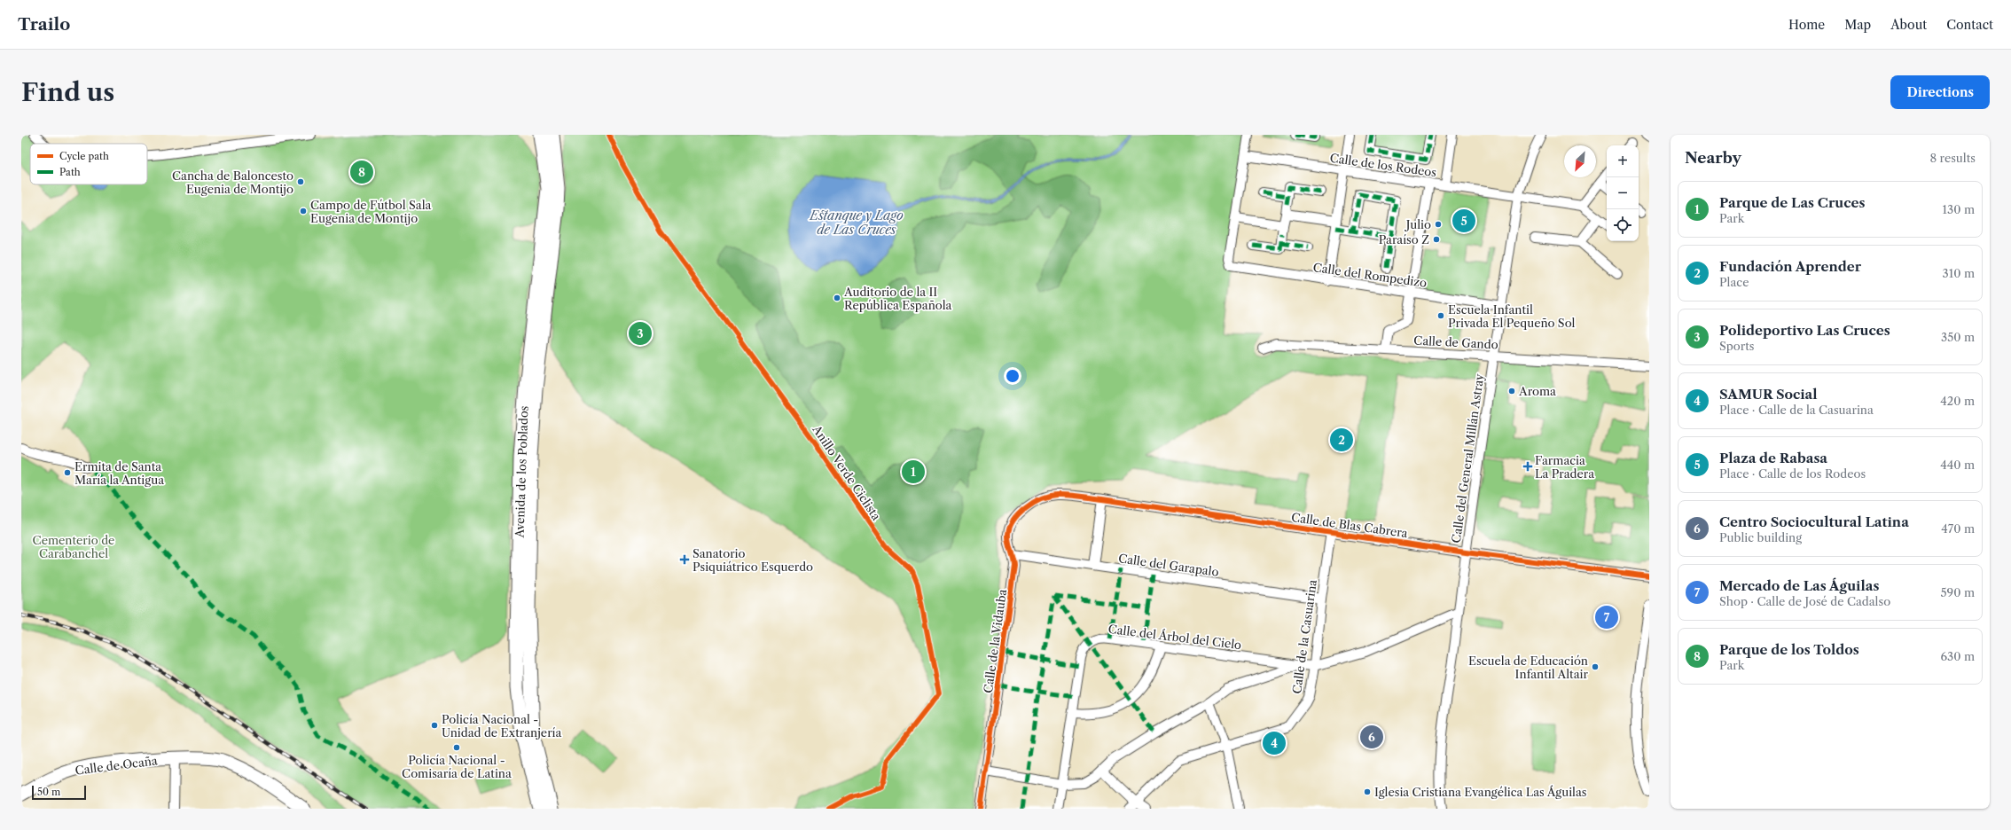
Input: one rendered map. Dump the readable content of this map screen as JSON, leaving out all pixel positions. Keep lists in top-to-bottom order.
{
  "streets": {
    "main road": ["Avenida de los Poblados"],
    "street": [
      "Calle de los Rodeos",
      "Calle del Rompedizo",
      "Calle de Gando",
      "Calle del General Millán Astray",
      "Calle de Blas Cabrera",
      "Calle del Garapalo",
      "Calle del Árbol del Cielo",
      "Calle de la Casuarina",
      "Calle de la Vidauba",
      "Calle de Ocaña"
    ],
    "cycle path": ["Anillo Verde Ciclista"]
  },
  "crossings": [
    ["Calle de los Rodeos", "Calle del General Millán Astray"],
    ["Calle del Rompedizo", "Calle del General Millán Astray"],
    ["Calle de Gando", "Calle del General Millán Astray"],
    ["Calle del General Millán Astray", "Calle de Blas Cabrera"],
    ["Calle del General Millán Astray", "Calle del Árbol del Cielo"],
    ["Calle de Blas Cabrera", "Calle de la Casuarina"],
    ["Calle de Blas Cabrera", "Calle de la Vidauba"],
    ["Calle del Garapalo", "Calle de la Casuarina"],
    ["Calle del Garapalo", "Calle de la Vidauba"],
    ["Calle del Árbol del Cielo", "Calle de la Casuarina"]
  ],
  "water": ["Estanque y Lago de Las Cruces"],
  "parks": ["Cementerio de Carabanchel"],
  "places": {
    "other": [
      "Cancha de Baloncesto Eugenia de Montijo",
      "Campo de Fútbol Sala Eugenia de Montijo",
      "Julio",
      "Paraíso Z",
      "Auditorio de la II República Española",
      "Escuela Infantil Privada El Pequeño Sol",
      "Aroma",
      "Ermita de Santa María la Antigua",
      "Escuela de Educación Infantil Altair",
      "Policía Nacional - Unidad de Extranjería",
      "Policía Nacional - Comisaría de Latina",
      "Iglesia Cristiana Evangélica Las Águilas"
    ],
    "health": ["Farmacia La Pradera", "Sanatorio Psiquiátrico Esquerdo"]
  },
  "legend": ["Cycle path", "Path"],
  "scale_bar": "50 m",
  "north": "bottom left",
  "page": {
    "header": "Trailo",
    "nav": [
      "Home",
      "Map",
      "About",
      "Contact"
    ],
    "buttons": "Directions",
    "title": "Find us",
    "heading": ["Nearby", "8 results"],
    "map_buttons": ["+", "−"],
    "pins": [
      "8",
      "5",
      "3",
      "2",
      "1",
      "7",
      "6",
      "4"
    ],
    "list": [
      {
        "mark": "1",
        "name": "Parque de Las Cruces",
        "note": "Park",
        "value": "130 m"
      },
      {
        "mark": "2",
        "name": "Fundación Aprender",
        "note": "Place",
        "value": "310 m"
      },
      {
        "mark": "3",
        "name": "Polideportivo Las Cruces",
        "note": "Sports",
        "value": "350 m"
      },
      {
        "mark": "4",
        "name": "SAMUR Social",
        "note": "Place · Calle de la Casuarina",
        "value": "420 m"
      },
      {
        "mark": "5",
        "name": "Plaza de Rabasa",
        "note": "Place · Calle de los Rodeos",
        "value": "440 m"
      },
      {
        "mark": "6",
        "name": "Centro Sociocultural Latina",
        "note": "Public building",
        "value": "470 m"
      },
      {
        "mark": "7",
        "name": "Mercado de Las Águilas",
        "note": "Shop · Calle de José de Cadalso",
        "value": "590 m"
      },
      {
        "mark": "8",
        "name": "Parque de los Toldos",
        "note": "Park",
        "value": "630 m"
      }
    ],
    "scale": "50 m"
  }
}
